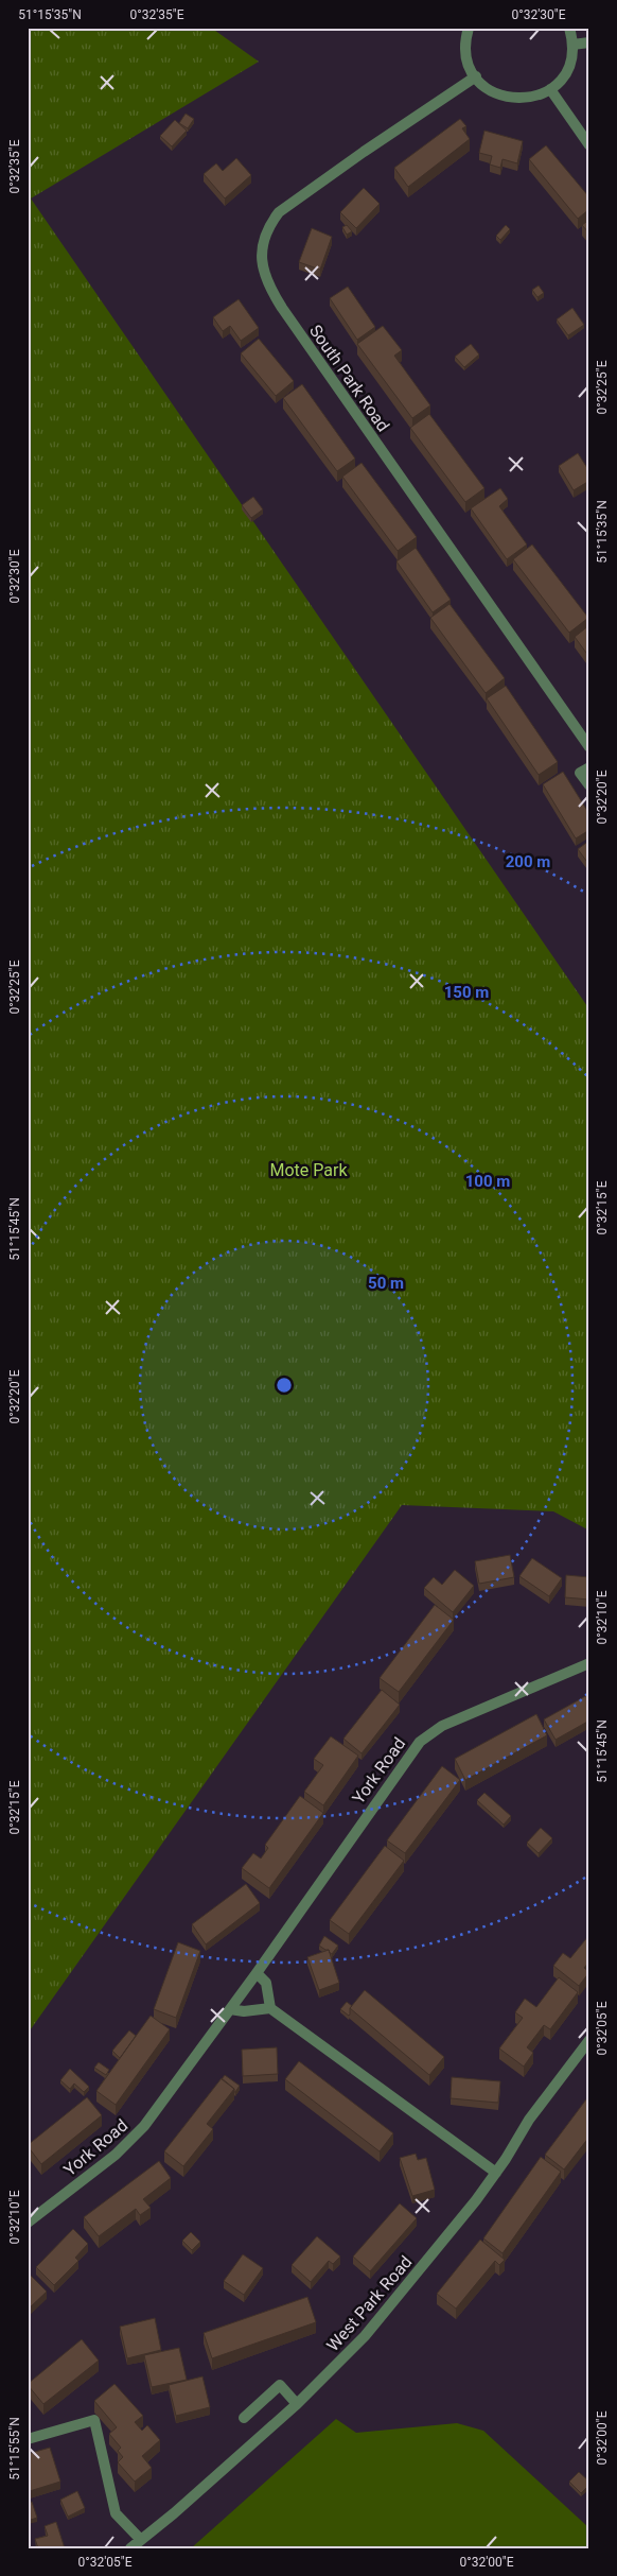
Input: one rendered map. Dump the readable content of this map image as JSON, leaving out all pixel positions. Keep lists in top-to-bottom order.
{
  "streets": {
    "street": ["South Park Road", "York Road", "West Park Road"]
  },
  "parks": ["Mote Park"],
  "coordinates": [
    "51°15'35\"N",
    "0°32'35\"E",
    "0°32'30\"E",
    "0°32'25\"E",
    "0°32'20\"E",
    "0°32'15\"E",
    "51°15'45\"N",
    "0°32'10\"E",
    "0°32'05\"E",
    "0°32'00\"E",
    "51°15'55\"N"
  ],
  "rings": [
    "200 m",
    "150 m",
    "100 m",
    "50 m"
  ]
}
